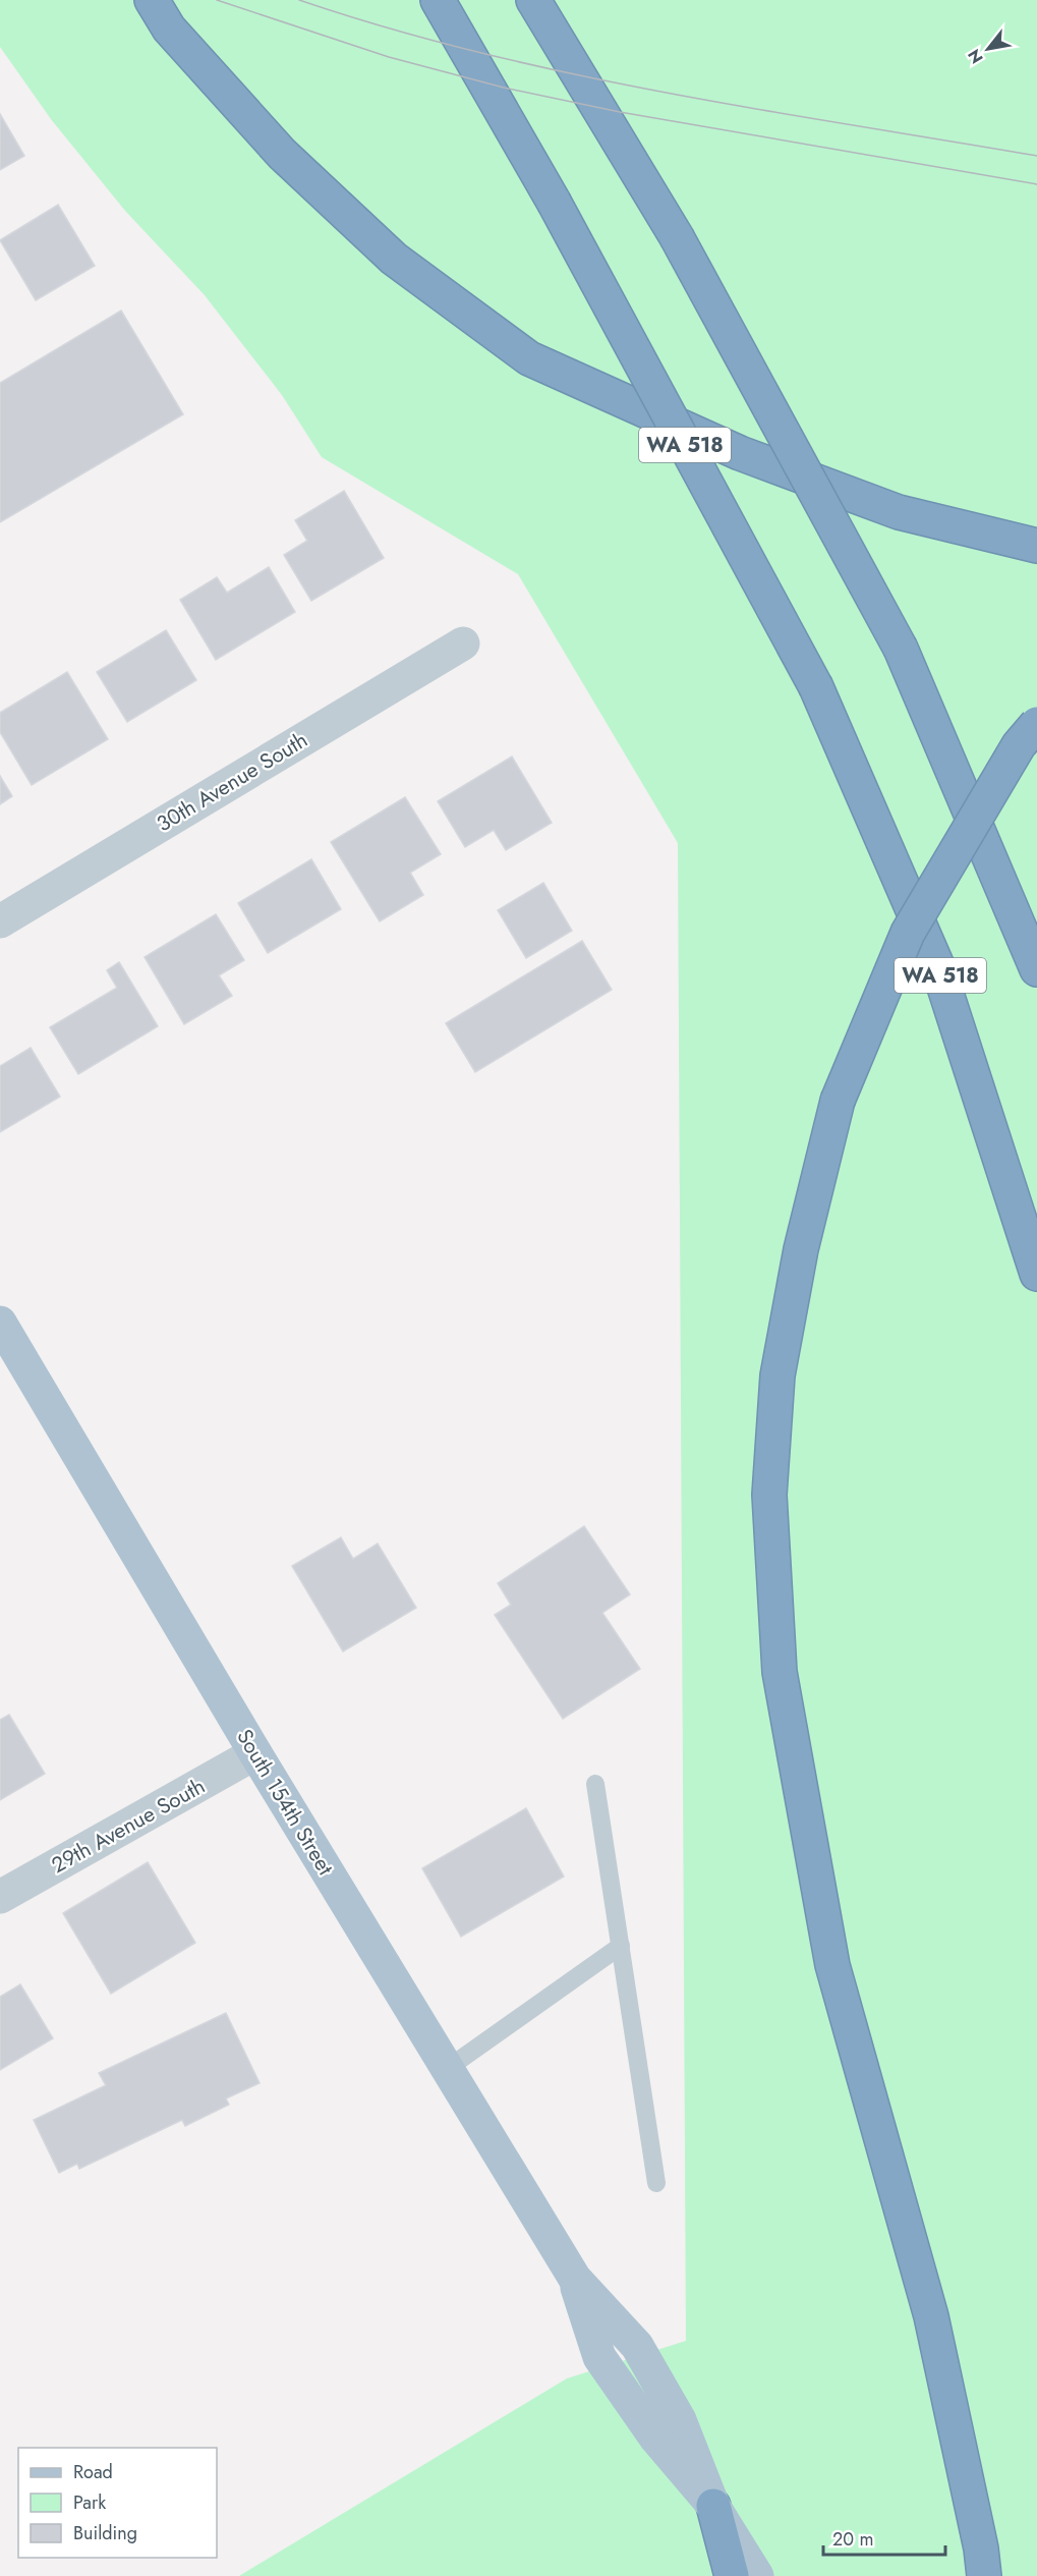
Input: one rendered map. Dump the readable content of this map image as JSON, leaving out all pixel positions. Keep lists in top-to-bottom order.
{
  "streets": {
    "highway": ["WA 518"],
    "main road": ["South 154th Street"],
    "street": ["30th Avenue South", "29th Avenue South"]
  },
  "crossings": [
    ["South 154th Street", "29th Avenue South"]
  ],
  "legend": ["Road", "Park", "Building"],
  "scale_bar": "20 m",
  "north": "bottom left"
}
